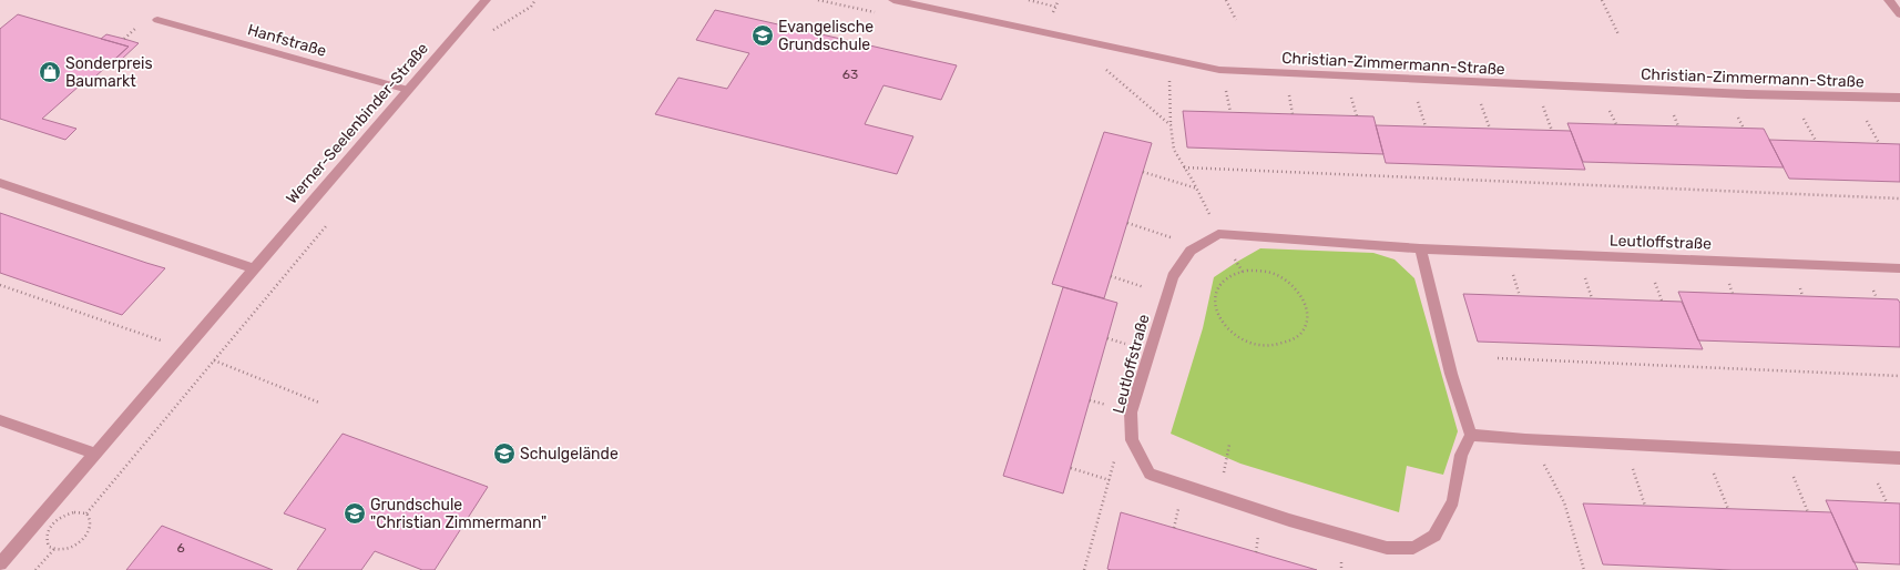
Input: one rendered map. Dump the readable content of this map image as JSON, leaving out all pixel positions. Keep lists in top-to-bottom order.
{
  "streets": {
    "street": [
      "Hanfstraße",
      "Christian-Zimmermann-Straße",
      "Werner-Seelenbinder-Straße",
      "Leutloffstraße"
    ]
  },
  "crossings": [
    ["Hanfstraße", "Werner-Seelenbinder-Straße"]
  ],
  "places": {
    "school or university": ["Evangelische Grundschule", "Schulgelände", "Grundschule \"Christian Zimmermann\""],
    "shop": ["Sonderpreis Baumarkt"]
  },
  "house_numbers": ["63", "6"]
}
